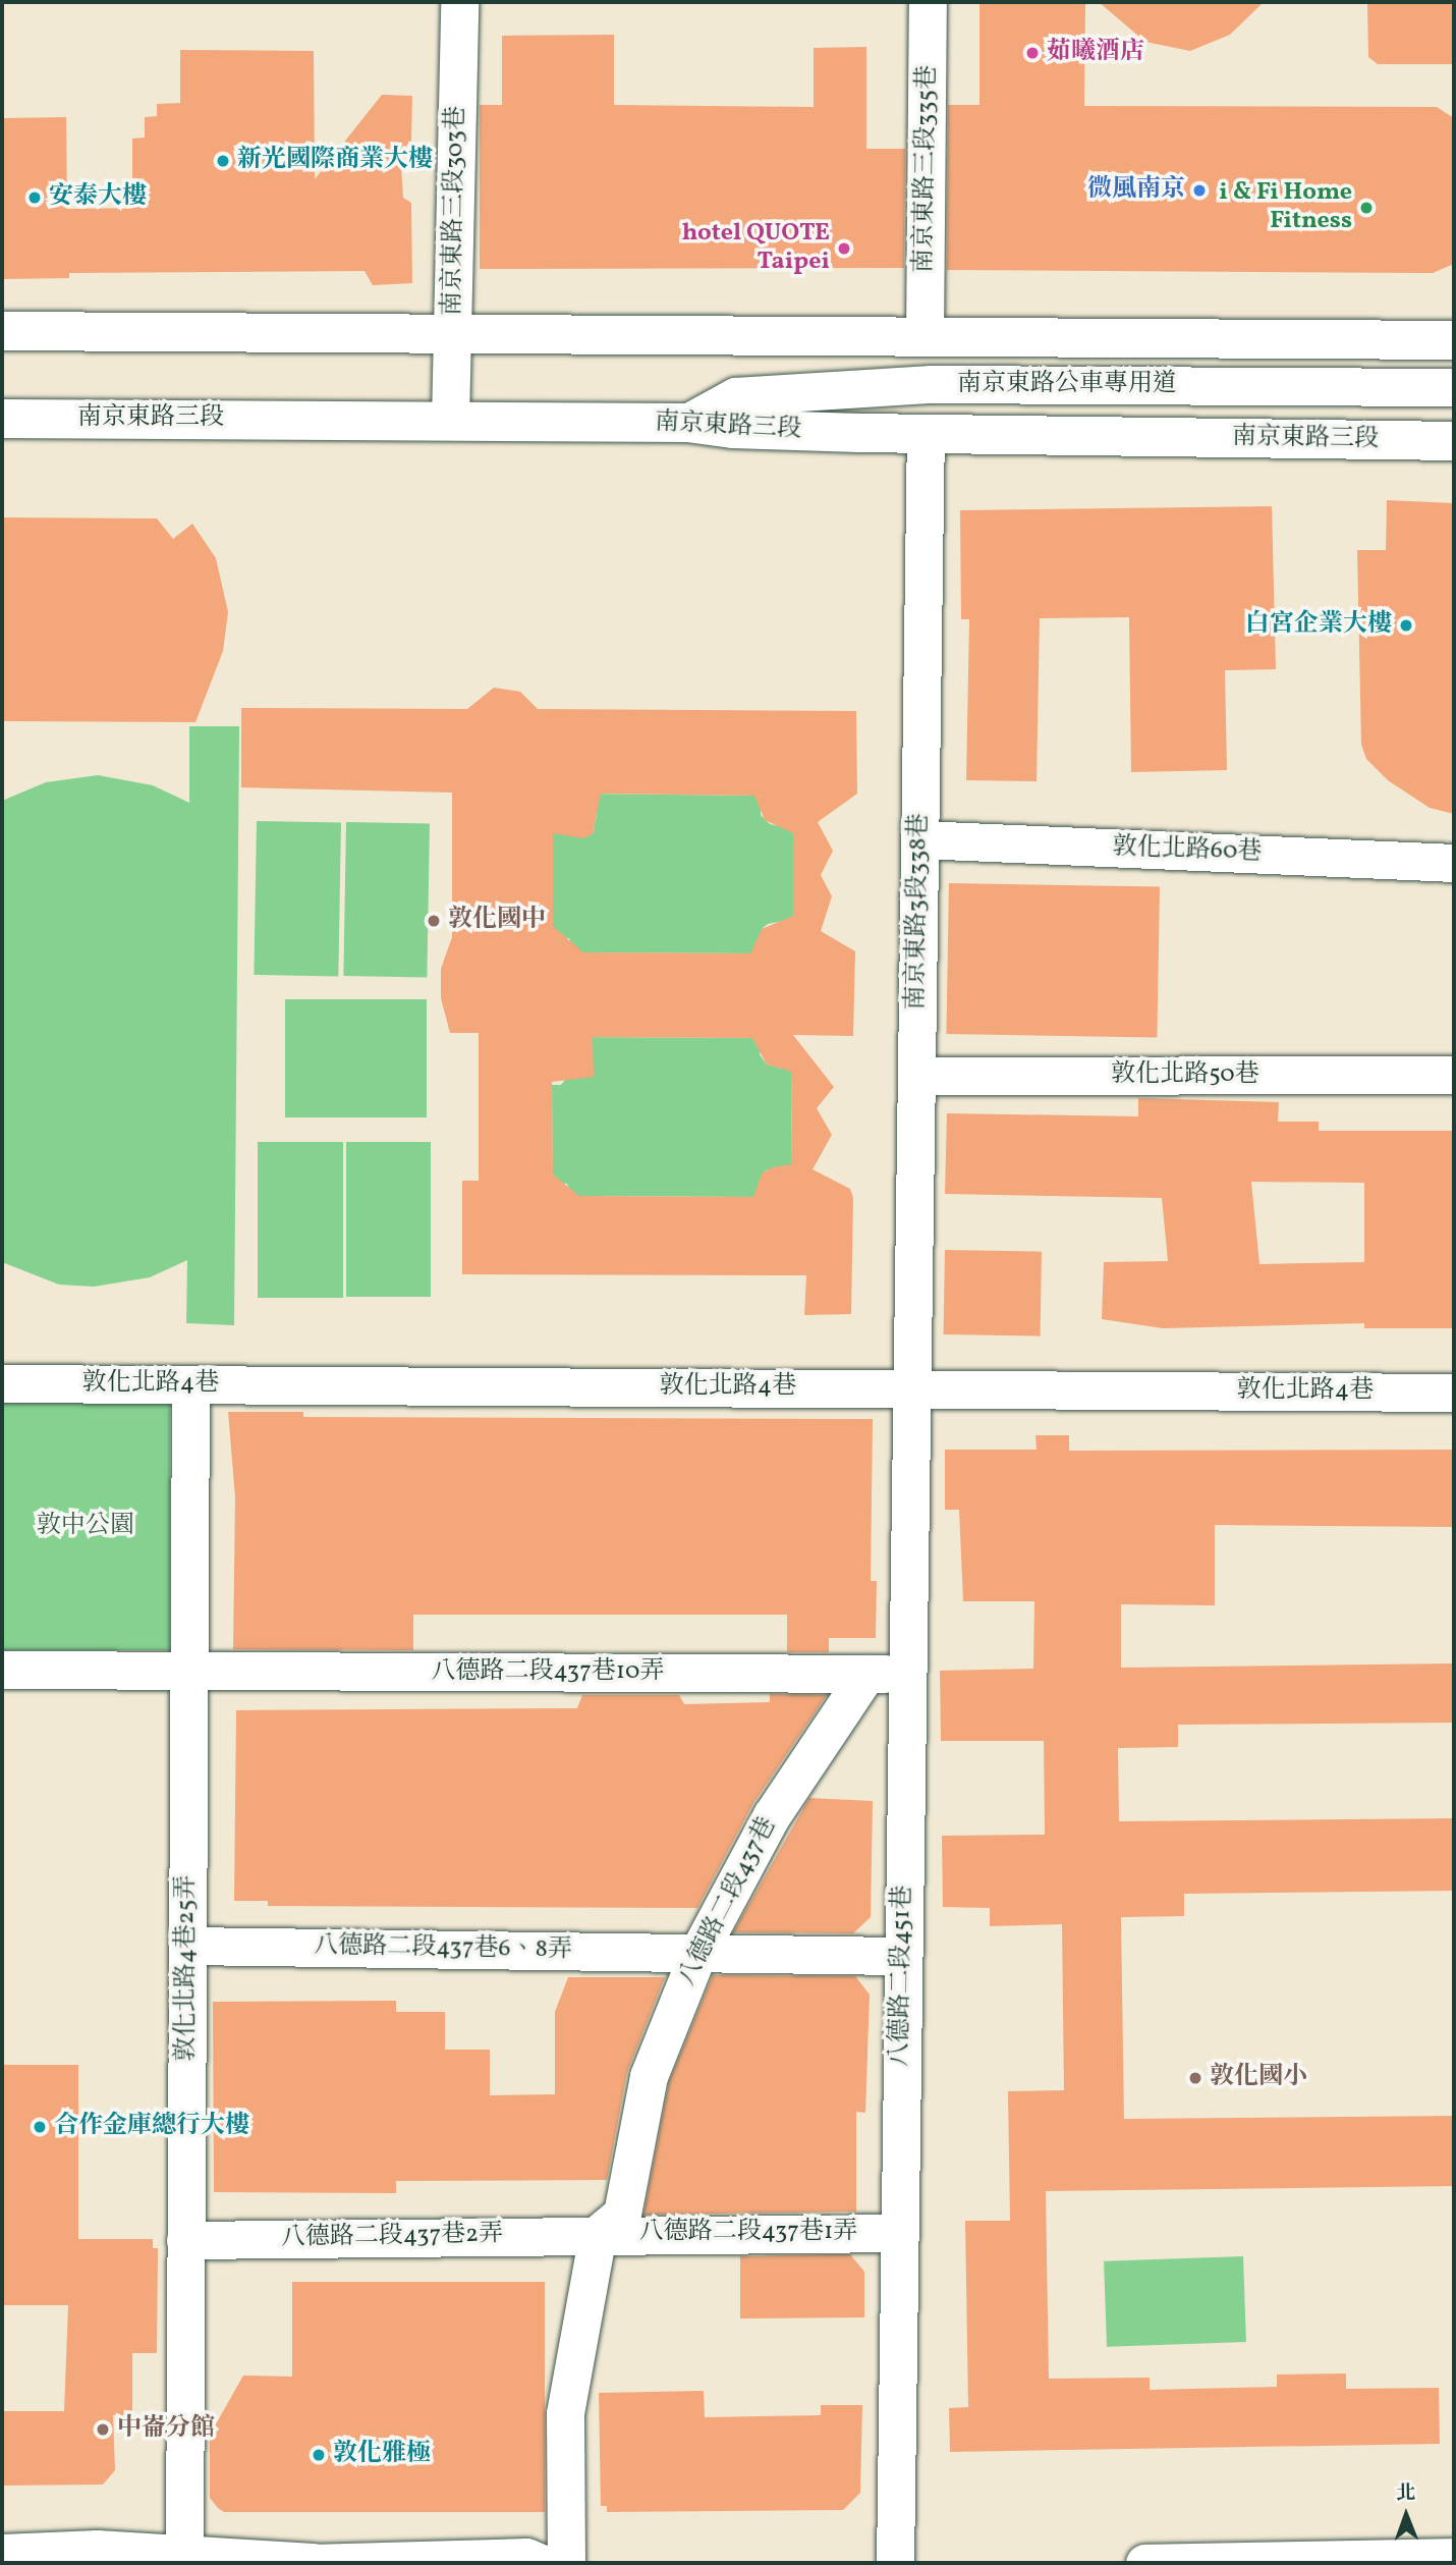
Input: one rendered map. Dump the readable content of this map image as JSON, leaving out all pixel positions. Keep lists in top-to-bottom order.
{
  "streets": {
    "main road": ["南京東路三段"],
    "street": [
      "南京東路三段335巷",
      "南京東路三段303巷",
      "南京東路公車專用道",
      "敦化北路60巷",
      "南京東路3段338巷",
      "敦化北路50巷",
      "敦化北路4巷",
      "八德路二段437巷10弄",
      "八德路二段437巷",
      "八德路二段437巷6、8弄",
      "敦化北路4巷25弄",
      "八德路二段451巷",
      "八德路二段437巷1弄",
      "八德路二段437巷2弄"
    ]
  },
  "crossings": [
    ["南京東路三段303巷", "南京東路三段"],
    ["南京東路公車專用道", "南京東路三段"],
    ["南京東路三段", "南京東路3段338巷"],
    ["敦化北路60巷", "南京東路3段338巷"],
    ["南京東路3段338巷", "敦化北路50巷"],
    ["南京東路3段338巷", "敦化北路4巷"],
    ["南京東路3段338巷", "八德路二段451巷"],
    ["敦化北路4巷", "敦化北路4巷25弄"],
    ["敦化北路4巷", "八德路二段451巷"],
    ["八德路二段437巷10弄", "八德路二段437巷"],
    ["八德路二段437巷10弄", "敦化北路4巷25弄"],
    ["八德路二段437巷10弄", "八德路二段451巷"],
    ["八德路二段437巷", "八德路二段437巷6、8弄"],
    ["八德路二段437巷", "八德路二段437巷1弄"],
    ["八德路二段437巷", "八德路二段437巷2弄"],
    ["八德路二段437巷6、8弄", "敦化北路4巷25弄"],
    ["八德路二段437巷6、8弄", "八德路二段451巷"],
    ["敦化北路4巷25弄", "八德路二段437巷2弄"],
    ["八德路二段451巷", "八德路二段437巷1弄"],
    ["八德路二段437巷1弄", "八德路二段437巷2弄"]
  ],
  "parks": ["敦中公園"],
  "places": [
    "茹曦酒店",
    "新光國際商業大樓",
    "微風南京",
    "安泰大樓",
    "i & Fi Home Fitness",
    "hotel QUOTE Taipei",
    "白宮企業大樓",
    "敦化國中",
    "敦化國小",
    "合作金庫總行大樓",
    "中崙分館",
    "敦化雅極"
  ],
  "north": "top"
}
